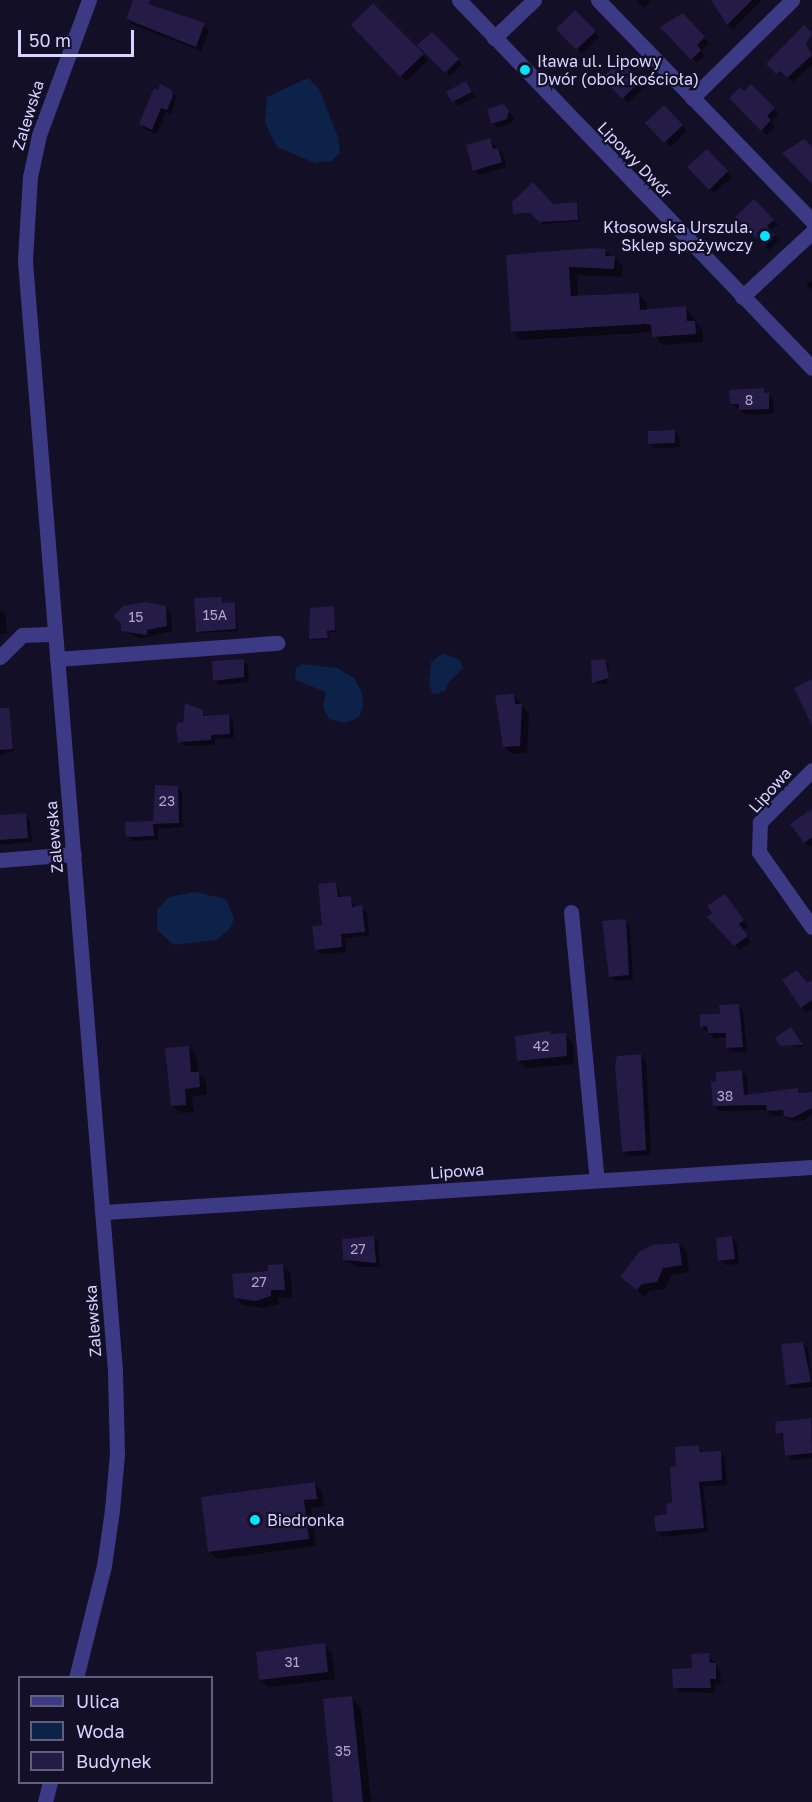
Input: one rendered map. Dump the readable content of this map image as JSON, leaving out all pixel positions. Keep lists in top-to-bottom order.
{
  "streets": {
    "street": ["Zalewska", "Lipowy Dwór", "Lipowa"]
  },
  "crossings": [
    ["Zalewska", "Lipowa"]
  ],
  "places": ["Iława ul. Lipowy Dwór (obok kościoła)", "Kłosowska Urszula. Sklep spożywczy", "Biedronka"],
  "house_numbers": [
    "8",
    "15A",
    "15",
    "23",
    "42",
    "38",
    "27",
    "27",
    "31",
    "35"
  ],
  "legend": ["Ulica", "Woda", "Budynek"],
  "scale_bar": "50 m"
}
